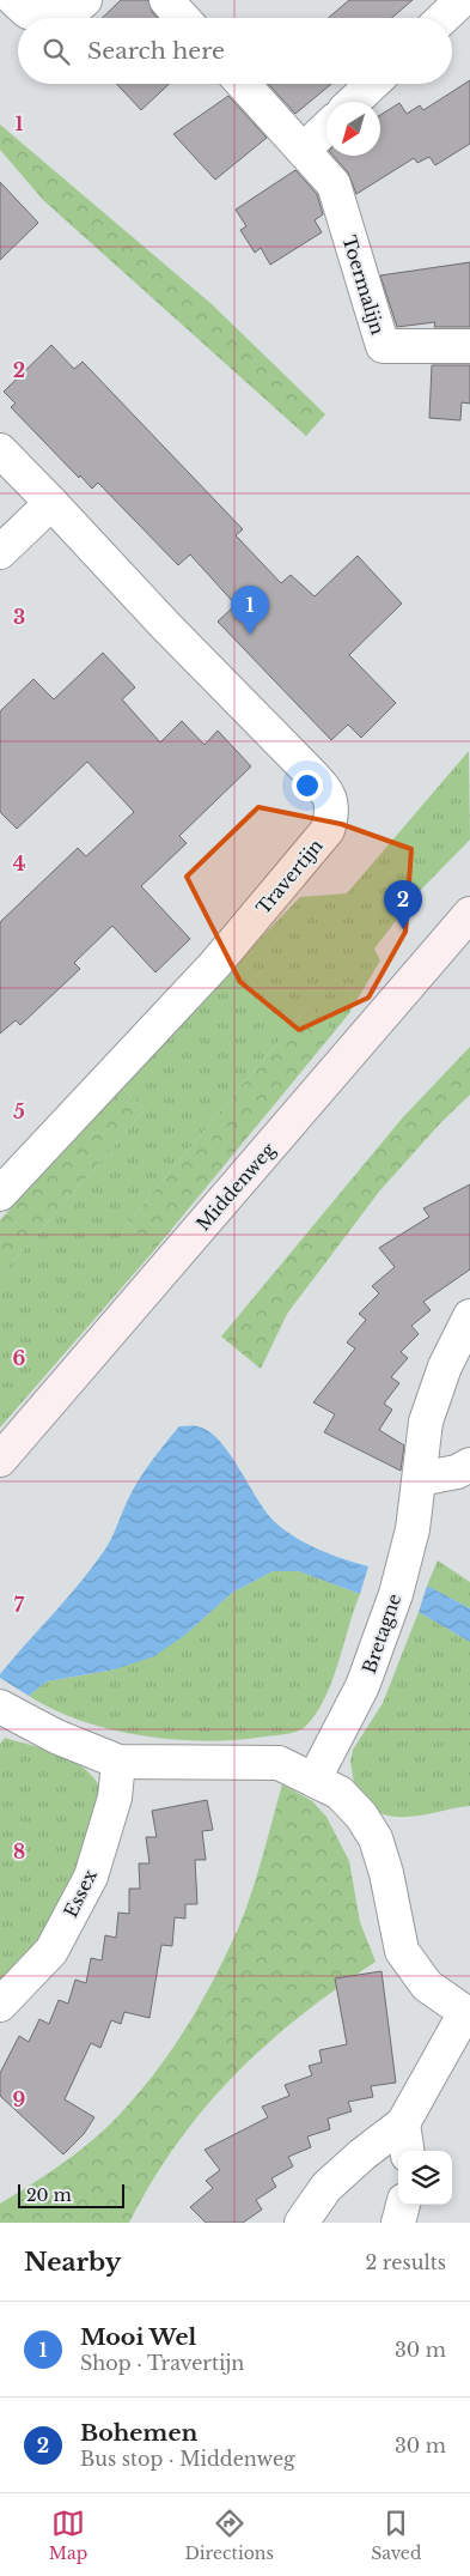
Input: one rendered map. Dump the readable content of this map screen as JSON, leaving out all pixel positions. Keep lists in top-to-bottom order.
{
  "streets": {
    "main road": ["Middenweg"],
    "street": [
      "Toermalijn",
      "Travertijn",
      "Bretagne",
      "Essex"
    ]
  },
  "scale_bar": "20 m",
  "north": "bottom left",
  "page": {
    "search": "Search here",
    "pins": ["1", "2"],
    "scale": "20 m",
    "heading": ["Nearby", "2 results"],
    "list": [
      {
        "mark": "1",
        "name": "Mooi Wel",
        "note": "Shop · Travertijn",
        "value": "30 m"
      },
      {
        "mark": "2",
        "name": "Bohemen",
        "note": "Bus stop · Middenweg",
        "value": "30 m"
      }
    ],
    "nav": ["Map", "Directions", "Saved"]
  },
  "grid": {
    "rows": [
      "1",
      "2",
      "3",
      "4",
      "5",
      "6",
      "7",
      "8",
      "9"
    ]
  }
}
